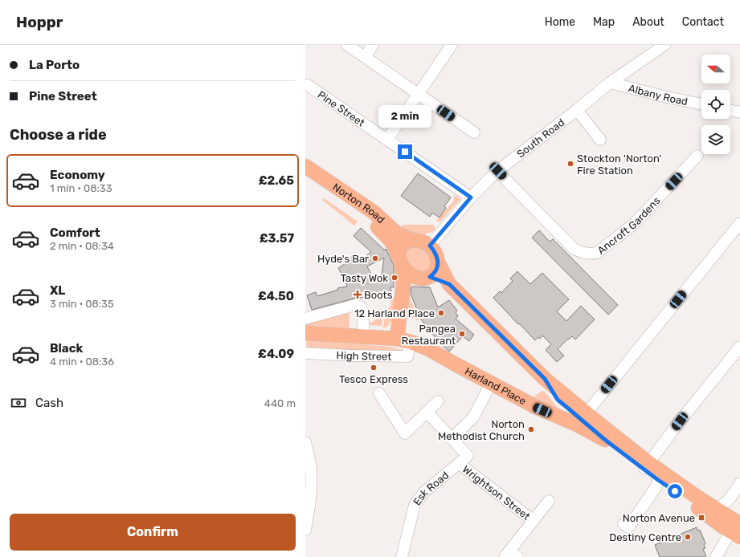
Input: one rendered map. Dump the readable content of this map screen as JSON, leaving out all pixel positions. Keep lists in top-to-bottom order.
{
  "streets": {
    "main road": ["Norton Road", "High Street", "Harland Place"],
    "street": [
      "Albany Road",
      "Pine Street",
      "South Road",
      "Ancroft Gardens",
      "Esk Road",
      "Wrightson Street"
    ]
  },
  "crossings": [
    ["Albany Road", "South Road"],
    ["Pine Street", "South Road"],
    ["South Road", "Norton Road"],
    ["South Road", "Ancroft Gardens"],
    ["High Street", "Harland Place"],
    ["Esk Road", "Wrightson Street"]
  ],
  "places": {
    "other": [
      "Stockton 'Norton' Fire Station",
      "Hyde's Bar",
      "Tasty Wok",
      "12 Harland Place",
      "Pangea Restaurant",
      "Tesco Express",
      "Norton Methodist Church",
      "Destiny Centre"
    ],
    "health": ["Boots"],
    "transit": ["Norton Avenue"]
  },
  "north": "left",
  "page": {
    "header": "Hoppr",
    "nav": [
      "Home",
      "Map",
      "About",
      "Contact"
    ],
    "banner": ["La Porto", "Pine Street"],
    "bubble": "2 min",
    "heading": "Choose a ride",
    "list": [
      {
        "name": "Economy",
        "note": "1 min · 08:33",
        "value": "£2.65"
      },
      {
        "name": "Comfort",
        "note": "2 min · 08:34",
        "value": "£3.57"
      },
      {
        "name": "XL",
        "note": "3 min · 08:35",
        "value": "£4.50"
      },
      {
        "name": "Black",
        "note": "4 min · 08:36",
        "value": "£4.09"
      }
    ],
    "pay": ["Cash", "440 m"],
    "buttons": "Confirm"
  }
}
